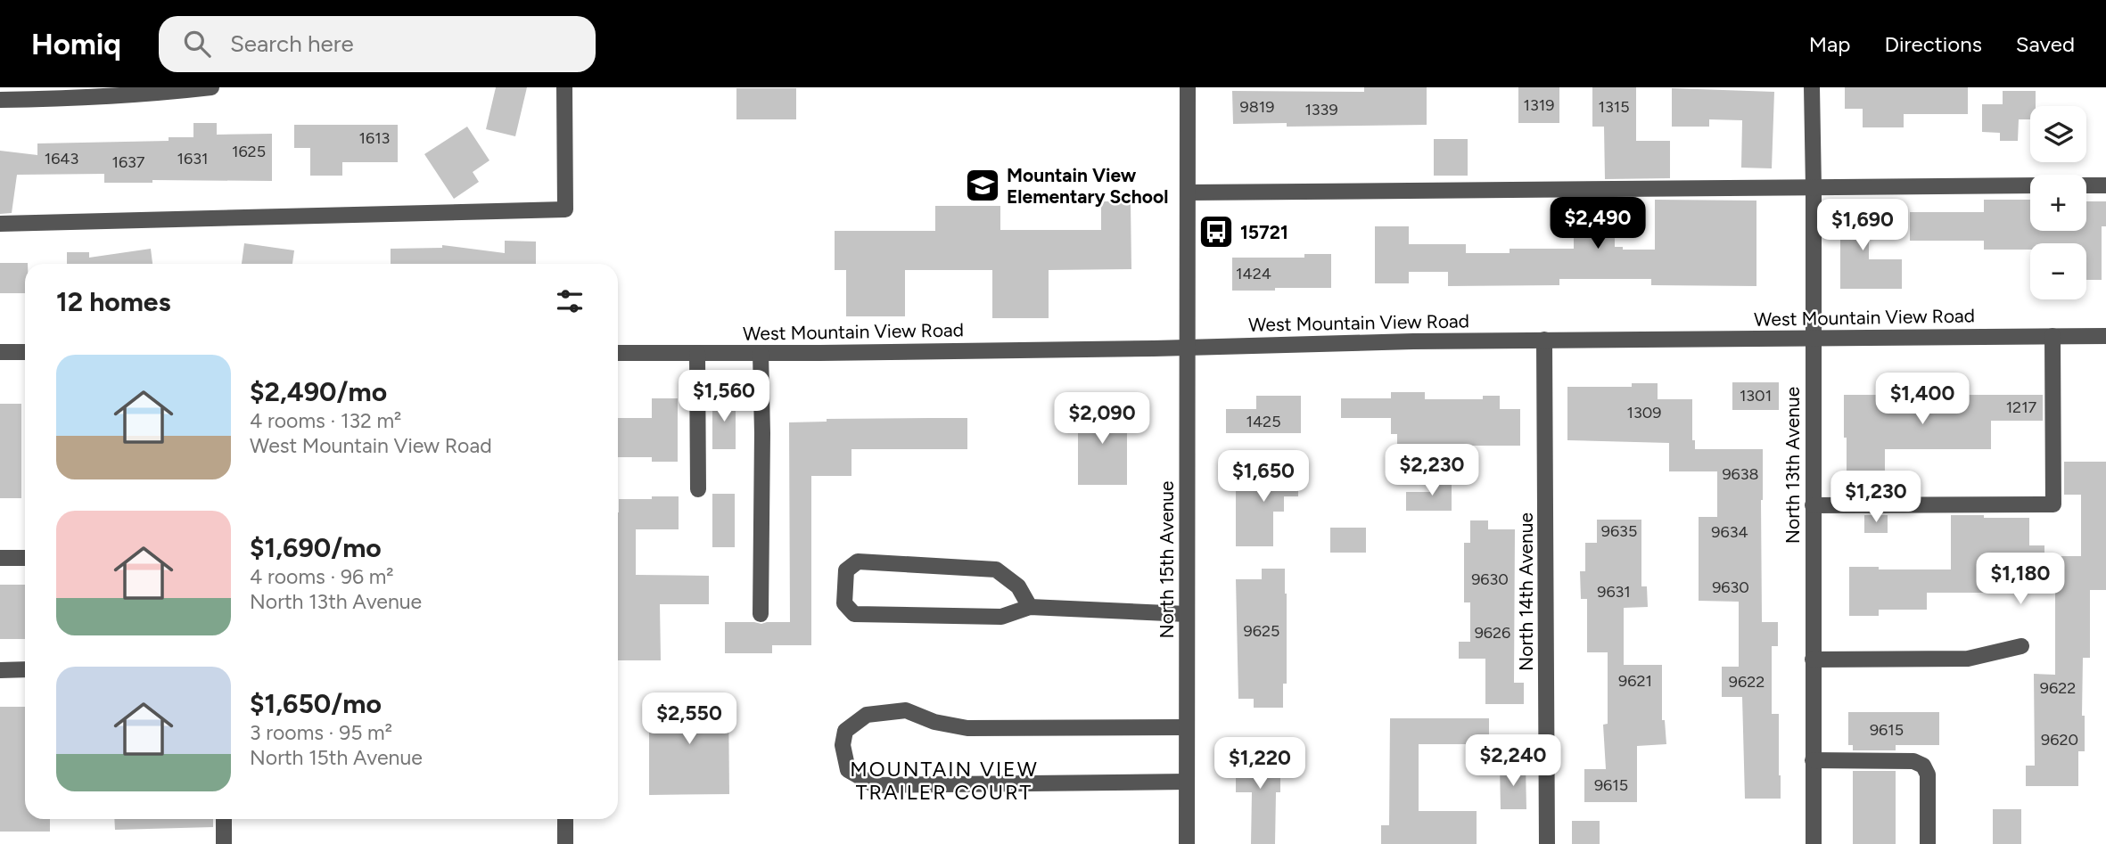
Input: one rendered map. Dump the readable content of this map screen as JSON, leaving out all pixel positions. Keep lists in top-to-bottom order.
{
  "streets": {
    "street": [
      "West Mountain View Road",
      "North 13th Avenue",
      "North 15th Avenue",
      "North 14th Avenue"
    ]
  },
  "crossings": [
    ["West Mountain View Road", "North 13th Avenue"],
    ["West Mountain View Road", "North 15th Avenue"],
    ["West Mountain View Road", "North 14th Avenue"]
  ],
  "districts": ["MOUNTAIN VIEW TRAILER COURT"],
  "places": {
    "school or university": ["Mountain View Elementary School"],
    "bus stop": ["15721"]
  },
  "house_numbers": [
    "1319",
    "9819",
    "1315",
    "1339",
    "1613",
    "1625",
    "1643",
    "1631",
    "1637",
    "1424",
    "1301",
    "1217",
    "1309",
    "1425",
    "9638",
    "9635",
    "9634",
    "9630",
    "9630",
    "9631",
    "9625",
    "9626",
    "9621",
    "9622",
    "9622",
    "9615",
    "9620",
    "9615"
  ],
  "page": {
    "header": "Homiq",
    "search": "Search here",
    "nav": ["Map", "Directions", "Saved"],
    "map_buttons": ["+", "−"],
    "price": [
      "$2,490",
      "$1,690",
      "$1,560",
      "$1,400",
      "$2,090",
      "$2,230",
      "$1,650",
      "$1,230",
      "$1,180",
      "$2,550",
      "$2,240",
      "$1,220"
    ],
    "heading": "12 homes",
    "list": [
      {
        "name": "$2,490/mo",
        "note": "4 rooms · 132 m² · West Mountain View Road"
      },
      {
        "name": "$1,690/mo",
        "note": "4 rooms · 96 m² · North 13th Avenue"
      },
      {
        "name": "$1,650/mo",
        "note": "3 rooms · 95 m² · North 15th Avenue"
      }
    ]
  }
}
